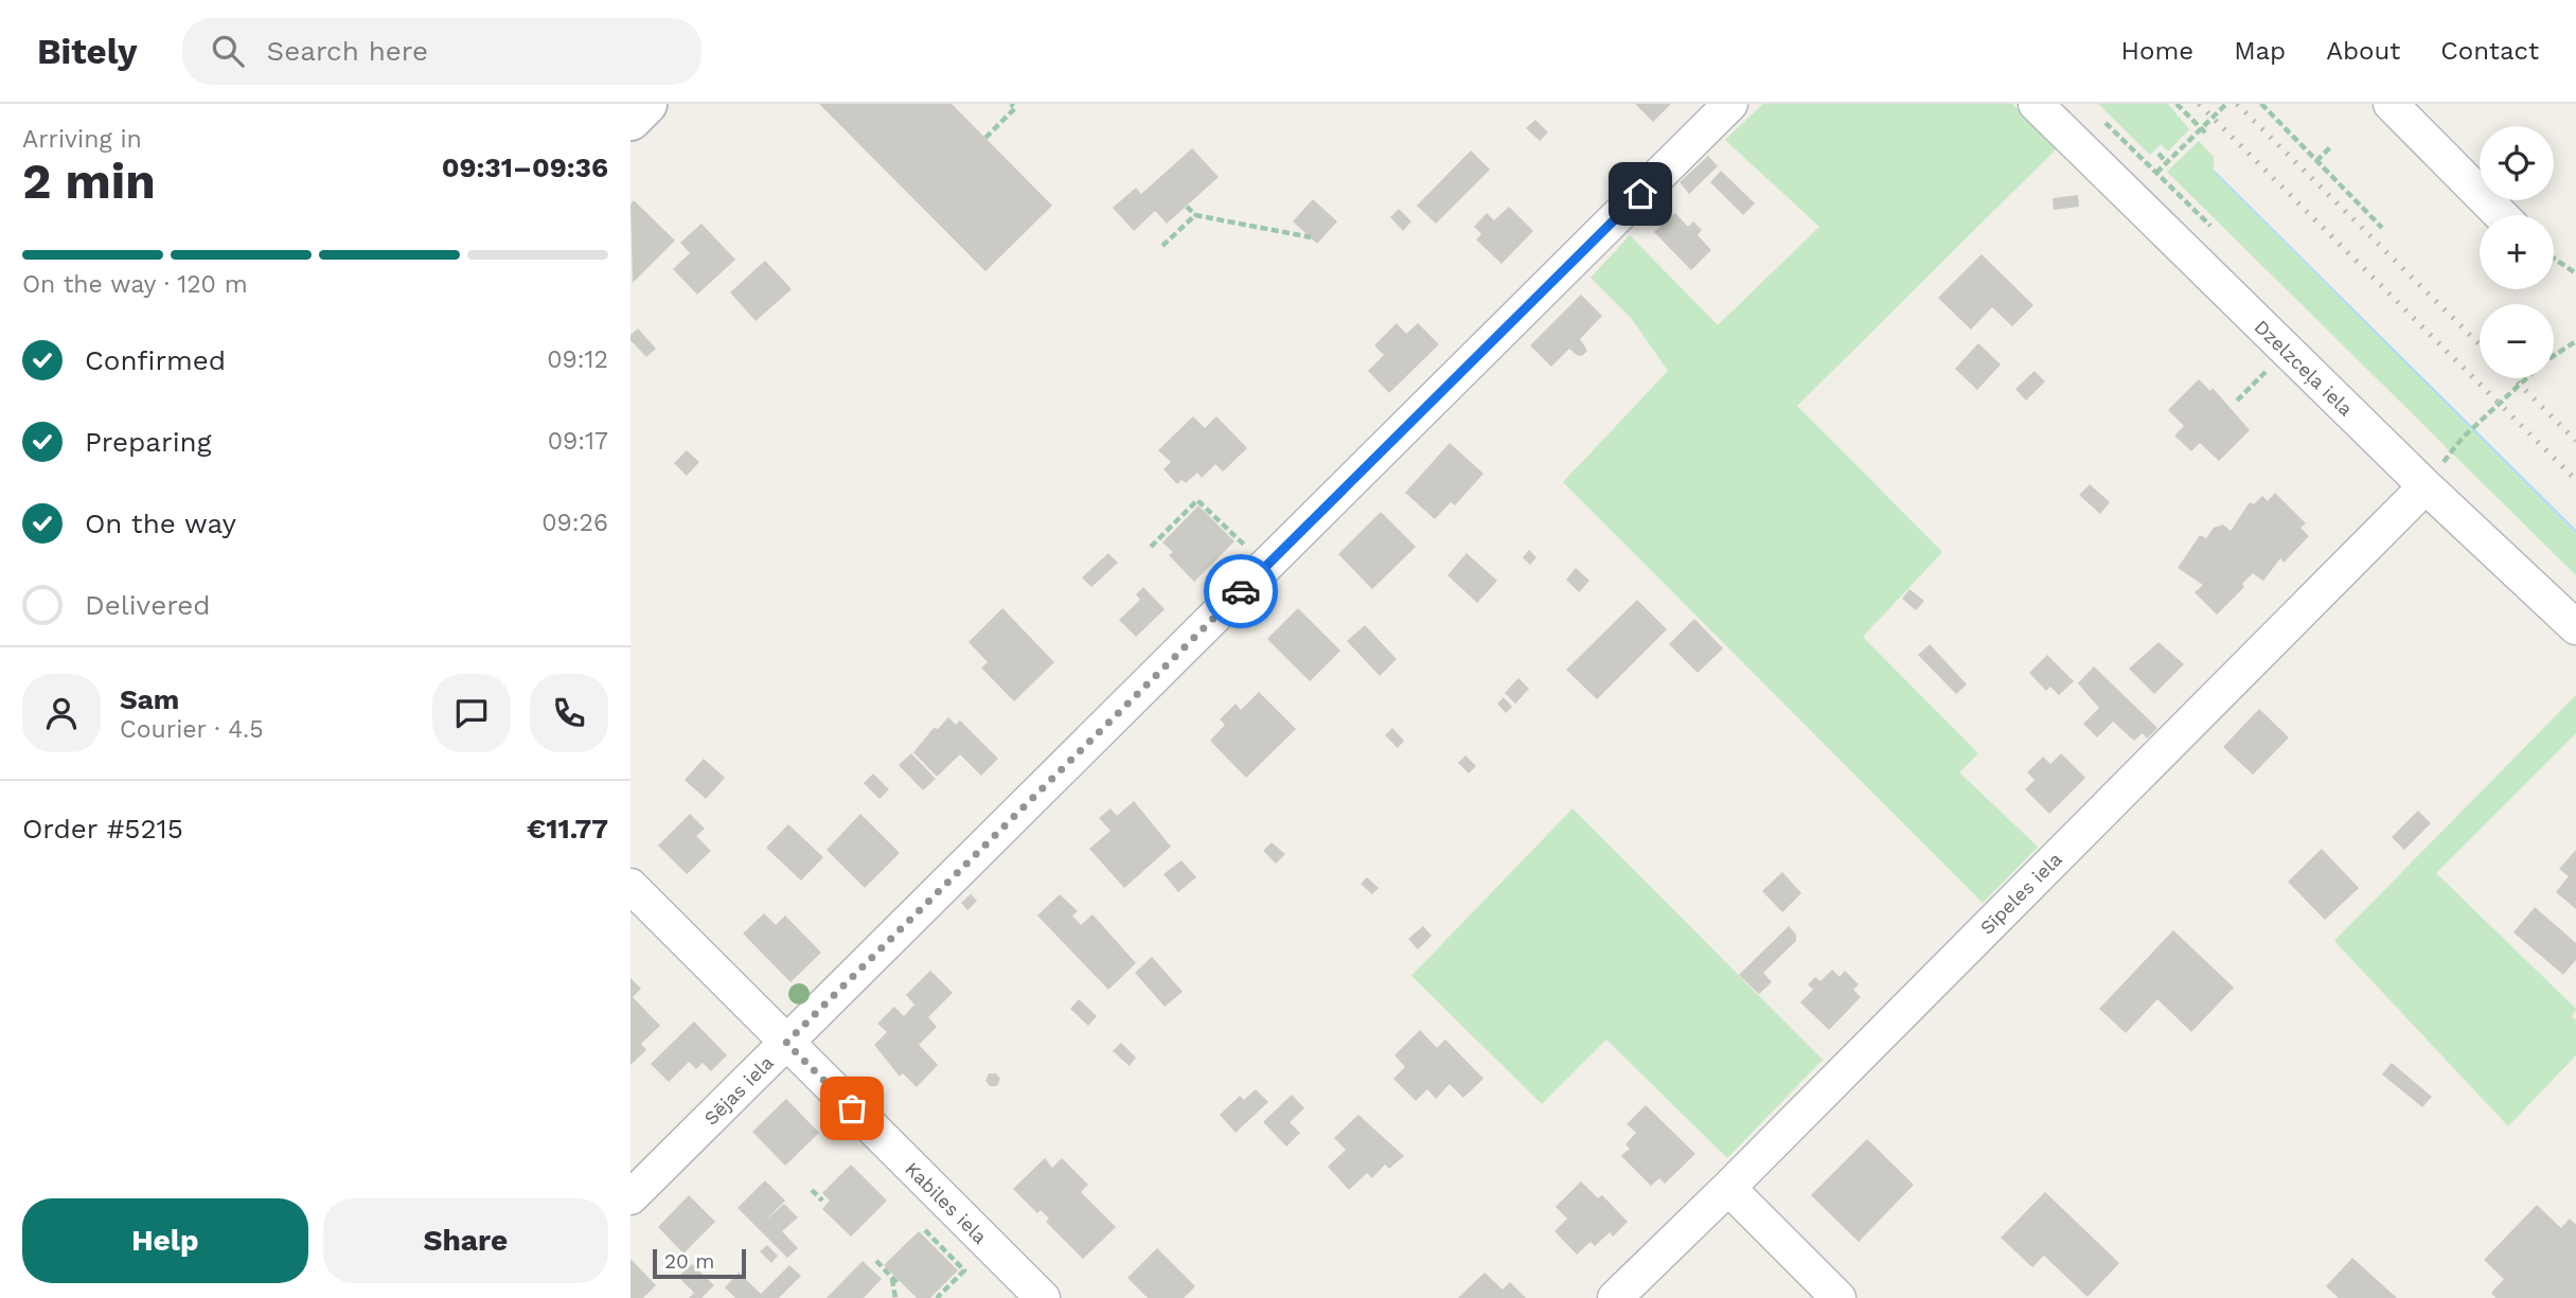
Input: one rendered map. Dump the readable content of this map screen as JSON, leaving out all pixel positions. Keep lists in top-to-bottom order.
{
  "streets": {
    "street": [
      "Dzelzceļa iela",
      "Sīpeles iela",
      "Sējas iela",
      "Kabiles iela"
    ]
  },
  "crossings": [
    ["Dzelzceļa iela", "Sīpeles iela"],
    ["Sējas iela", "Kabiles iela"]
  ],
  "scale_bar": "20 m",
  "page": {
    "header": "Bitely",
    "search": "Search here",
    "nav": [
      "Home",
      "Map",
      "About",
      "Contact"
    ],
    "heading": ["2 min", "Arriving in", "09:31–09:36"],
    "panel": [
      "Sam",
      "Courier · 4.5",
      "Order #5215",
      "€11.77"
    ],
    "map_buttons": ["+", "−"],
    "bar": "On the way · 120 m",
    "list": [
      ["Confirmed", "09:12"],
      ["Preparing", "09:17"],
      ["On the way", "09:26"],
      "Delivered"
    ],
    "buttons": ["Help", "Share"],
    "scale": "20 m"
  }
}
